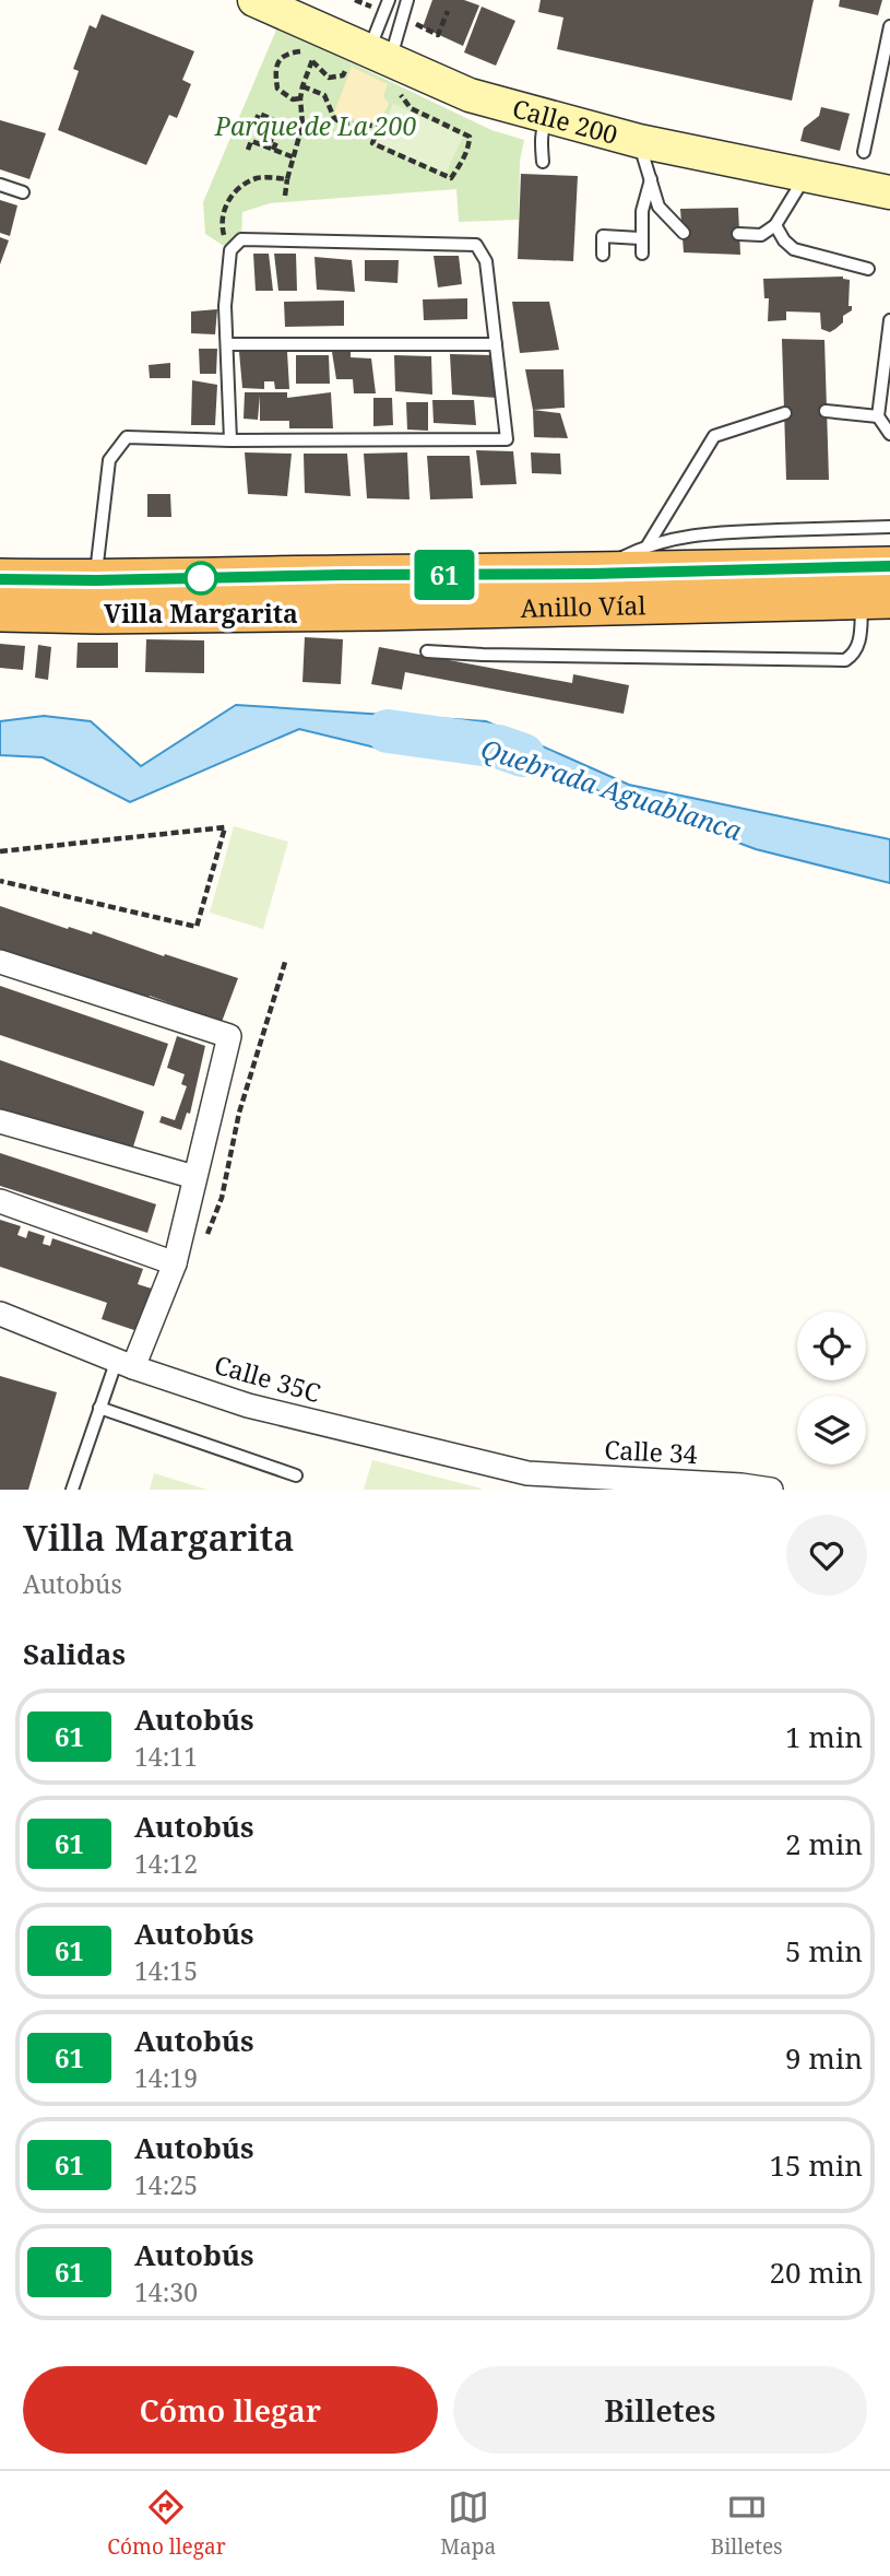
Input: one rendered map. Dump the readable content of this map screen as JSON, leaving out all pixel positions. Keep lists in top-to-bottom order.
{
  "streets": {
    "highway": ["Anillo Víal"],
    "main road": ["Calle 200"],
    "street": ["Calle 35C", "Calle 34"]
  },
  "crossings": [
    ["Calle 35C", "Calle 34"]
  ],
  "water": ["Quebrada Aguablanca"],
  "parks": ["Parque de La 200"],
  "places": ["Villa Margarita"],
  "lines": ["bus line 61"],
  "page": {
    "on_map": "61",
    "heading": [
      ["Villa Margarita", "Autobús"],
      "Salidas"
    ],
    "list": [
      {
        "mark": "61",
        "name": "Autobús",
        "note": "14:11",
        "value": "1 min"
      },
      {
        "mark": "61",
        "name": "Autobús",
        "note": "14:12",
        "value": "2 min"
      },
      {
        "mark": "61",
        "name": "Autobús",
        "note": "14:15",
        "value": "5 min"
      },
      {
        "mark": "61",
        "name": "Autobús",
        "note": "14:19",
        "value": "9 min"
      },
      {
        "mark": "61",
        "name": "Autobús",
        "note": "14:25",
        "value": "15 min"
      },
      {
        "mark": "61",
        "name": "Autobús",
        "note": "14:30",
        "value": "20 min"
      }
    ],
    "buttons": ["Cómo llegar", "Billetes"],
    "tabs": ["Cómo llegar", "Mapa", "Billetes"]
  }
}
